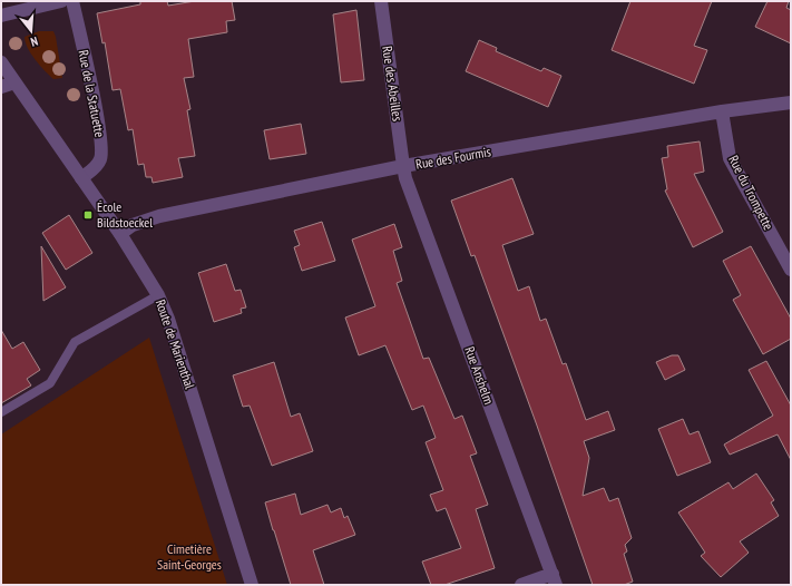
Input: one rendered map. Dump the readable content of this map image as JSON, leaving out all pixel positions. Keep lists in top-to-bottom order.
{
  "streets": {
    "street": [
      "Rue des Abeilles",
      "Rue de la Statuette",
      "Rue des Fourmis",
      "Rue du Trompette",
      "Route de Marienthal",
      "Rue Anshelm"
    ]
  },
  "crossings": [
    ["Rue des Abeilles", "Rue des Fourmis"],
    ["Rue des Abeilles", "Rue Anshelm"],
    ["Rue de la Statuette", "Route de Marienthal"],
    ["Rue des Fourmis", "Rue du Trompette"],
    ["Rue des Fourmis", "Route de Marienthal"],
    ["Rue des Fourmis", "Rue Anshelm"]
  ],
  "parks": ["Cimetière Saint-Georges"],
  "places": {
    "transit": ["École Bildstoeckel"]
  },
  "north": "bottom"
}
